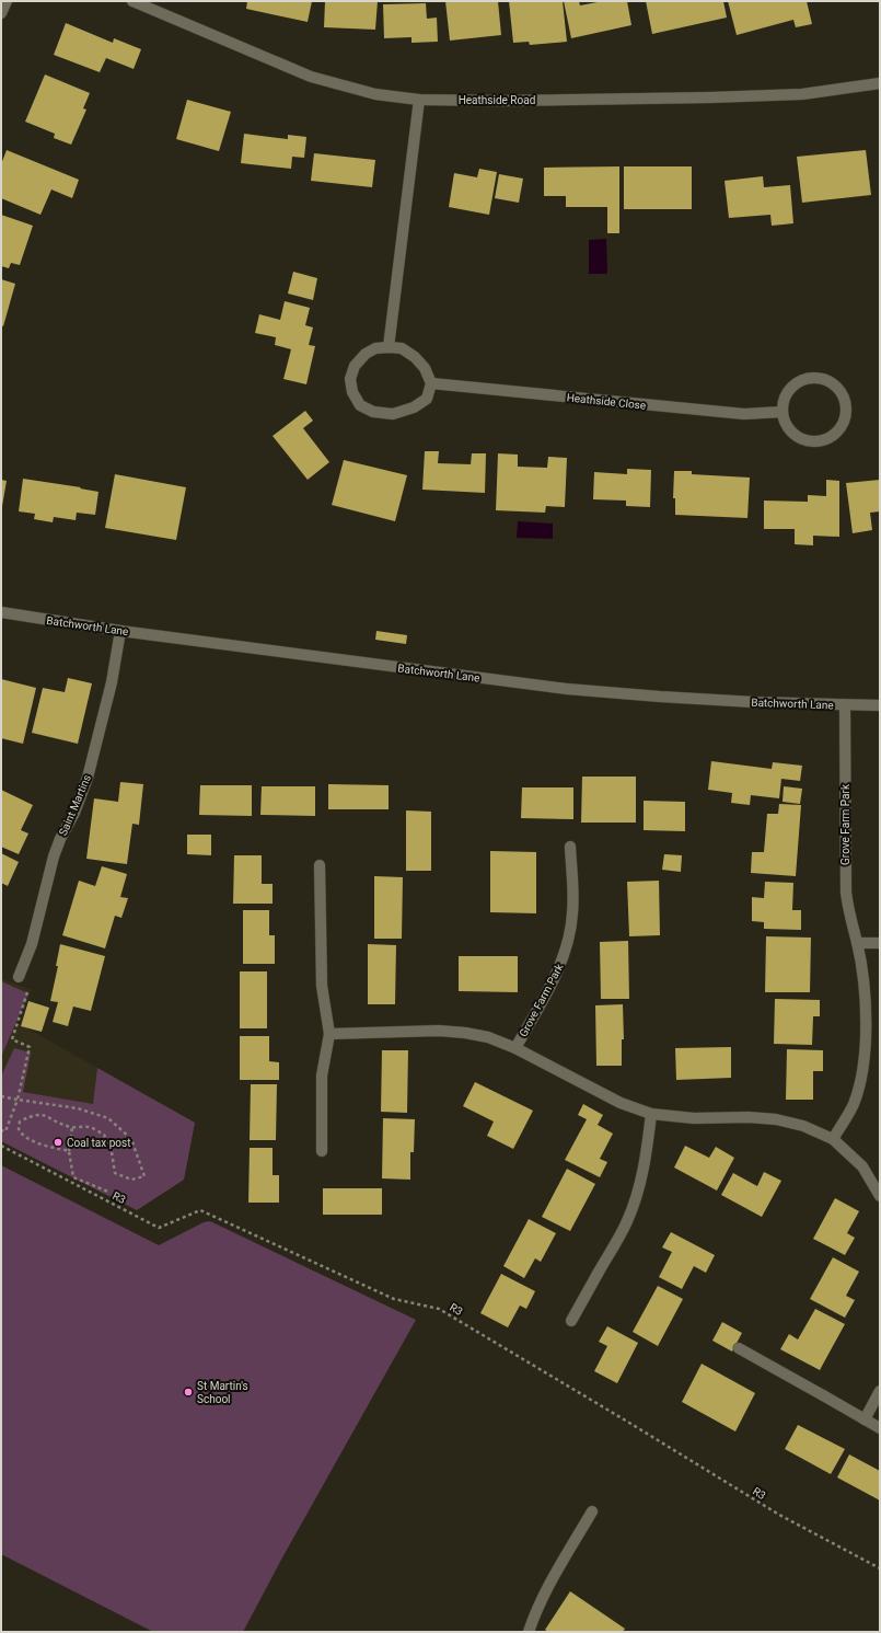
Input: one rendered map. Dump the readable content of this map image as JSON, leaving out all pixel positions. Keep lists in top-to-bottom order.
{
  "streets": {
    "street": [
      "Heathside Road",
      "Heathside Close",
      "Batchworth Lane",
      "Saint Martins",
      "Grove Farm Park"
    ],
    "path": ["R3"]
  },
  "crossings": [
    ["Batchworth Lane", "Saint Martins"],
    ["Batchworth Lane", "Grove Farm Park"]
  ],
  "places": ["Coal tax post", "St Martin's School"]
}
